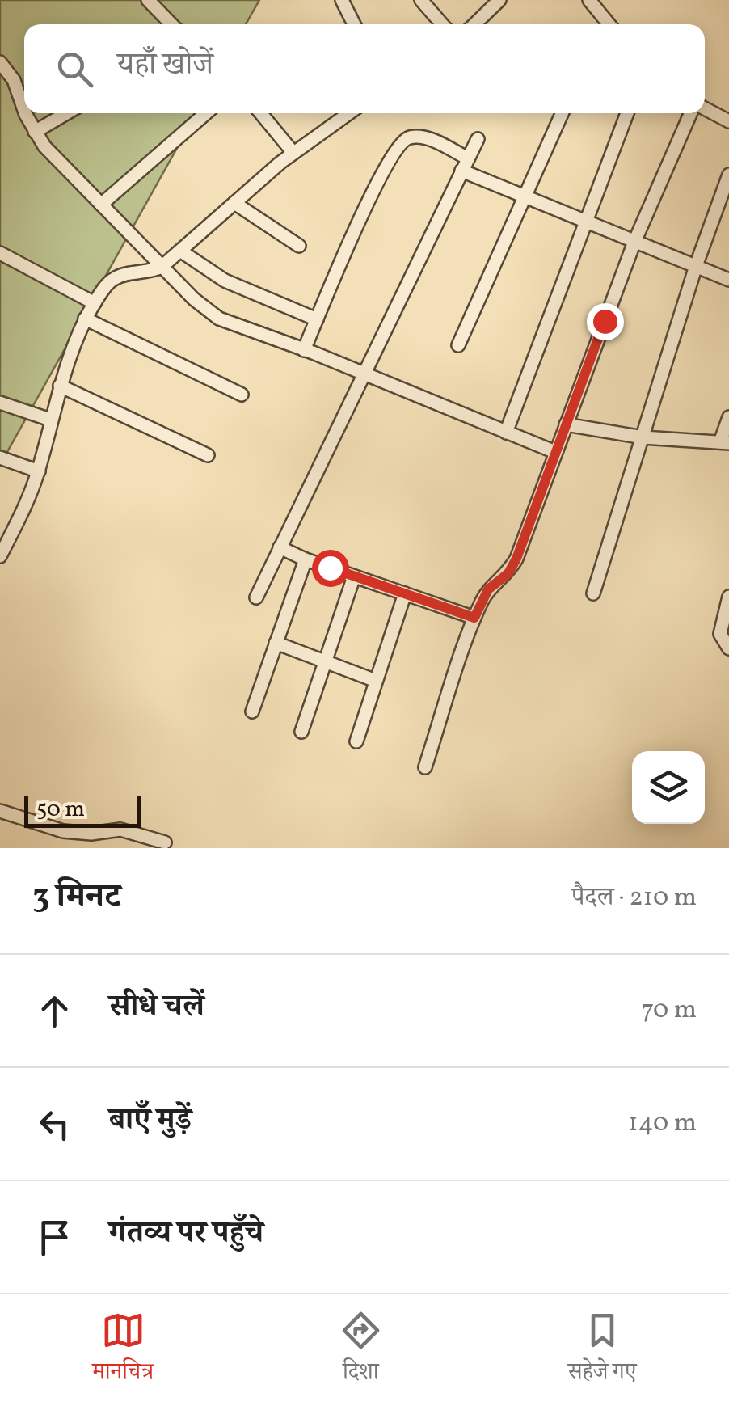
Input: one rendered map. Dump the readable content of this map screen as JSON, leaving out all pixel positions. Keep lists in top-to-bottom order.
{
  "scale_bar": "50 m",
  "page": {
    "search": "यहाँ खोजें",
    "scale": "50 m",
    "heading": ["3 मिनट", "पैदल · 210 m"],
    "list": [
      ["सीधे चलें", "70 m"],
      ["बाएँ मुड़ें", "140 m"],
      "गंतव्य पर पहुँचे"
    ],
    "nav": ["मानचित्र", "दिशा", "सहेजे गए"]
  }
}
